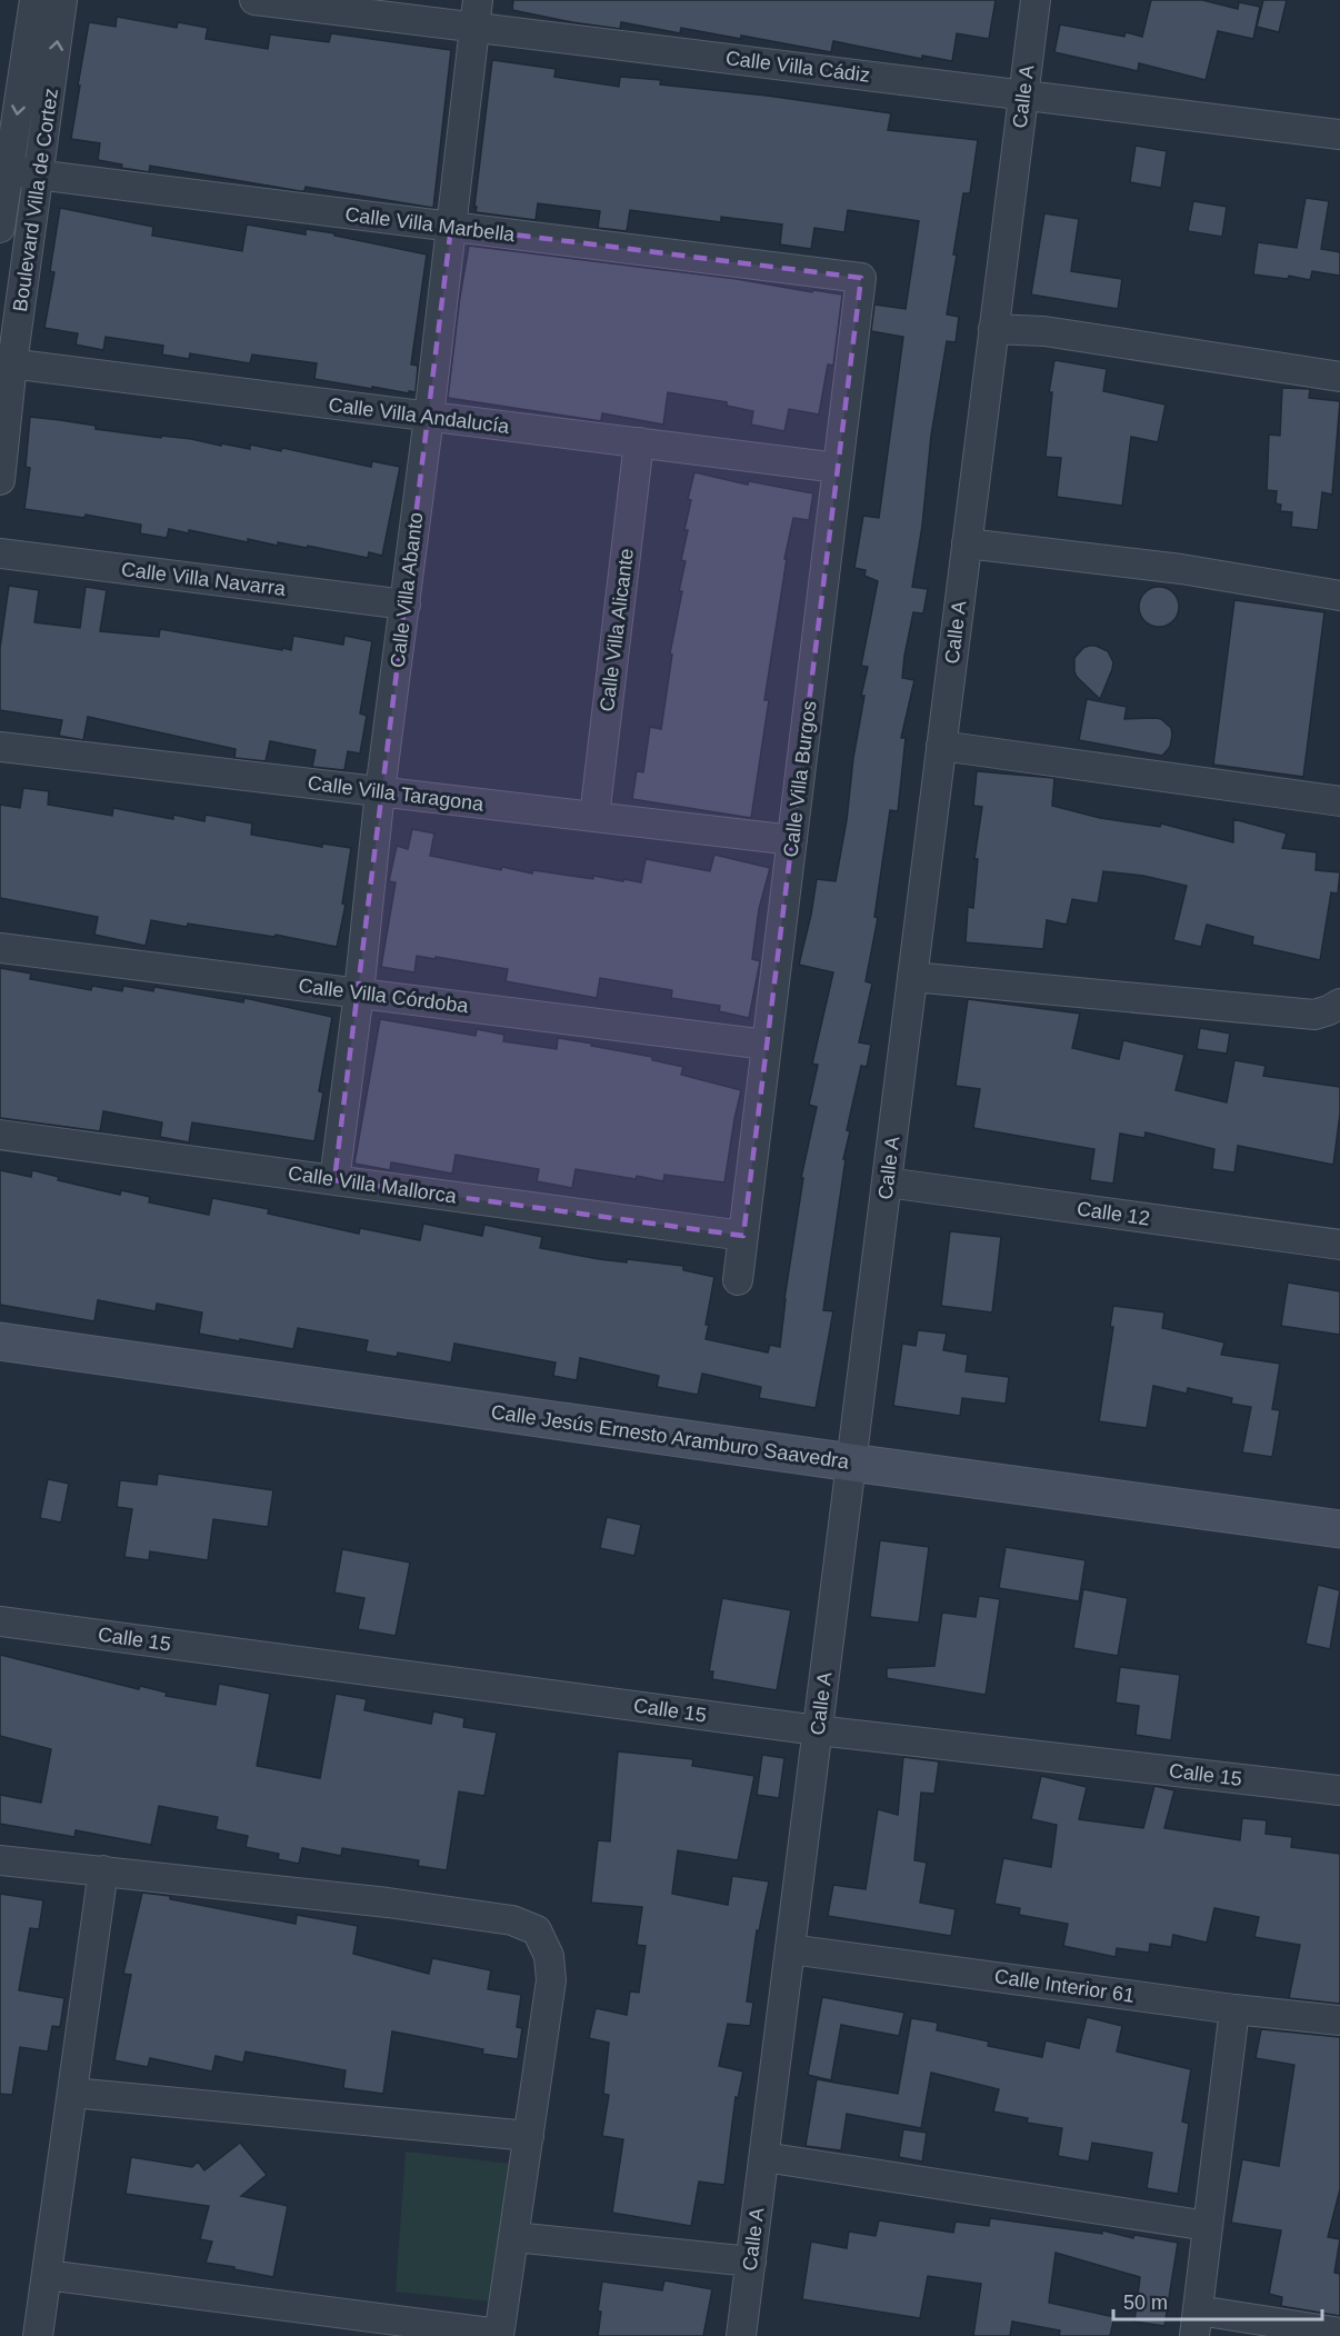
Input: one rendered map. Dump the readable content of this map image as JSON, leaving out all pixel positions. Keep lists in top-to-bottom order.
{
  "streets": {
    "street": [
      "Calle Villa Cádiz",
      "Calle A",
      "Boulevard Villa de Cortez",
      "Calle Villa Marbella",
      "Calle Villa Andalucía",
      "Calle Villa Navarra",
      "Calle Villa Abanto",
      "Calle Villa Alicante",
      "Calle Villa Burgos",
      "Calle Villa Taragona",
      "Calle Villa Córdoba",
      "Calle Villa Mallorca",
      "Calle 12",
      "Calle Jesús Ernesto Aramburo Saavedra",
      "Calle 15",
      "Calle Interior 61"
    ]
  },
  "crossings": [
    ["Calle Villa Cádiz", "Calle A"],
    ["Calle Villa Cádiz", "Calle Villa Abanto"],
    ["Calle A", "Calle 12"],
    ["Calle A", "Calle Jesús Ernesto Aramburo Saavedra"],
    ["Calle A", "Calle 15"],
    ["Calle A", "Calle Interior 61"],
    ["Boulevard Villa de Cortez", "Calle Villa Marbella"],
    ["Boulevard Villa de Cortez", "Calle Villa Andalucía"],
    ["Calle Villa Marbella", "Calle Villa Abanto"],
    ["Calle Villa Marbella", "Calle Villa Burgos"],
    ["Calle Villa Andalucía", "Calle Villa Abanto"],
    ["Calle Villa Andalucía", "Calle Villa Alicante"],
    ["Calle Villa Andalucía", "Calle Villa Burgos"],
    ["Calle Villa Navarra", "Calle Villa Abanto"],
    ["Calle Villa Abanto", "Calle Villa Taragona"],
    ["Calle Villa Abanto", "Calle Villa Córdoba"],
    ["Calle Villa Abanto", "Calle Villa Mallorca"],
    ["Calle Villa Alicante", "Calle Villa Taragona"],
    ["Calle Villa Burgos", "Calle Villa Taragona"],
    ["Calle Villa Burgos", "Calle Villa Córdoba"],
    ["Calle Villa Burgos", "Calle Villa Mallorca"]
  ],
  "scale_bar": "50 m"
}
